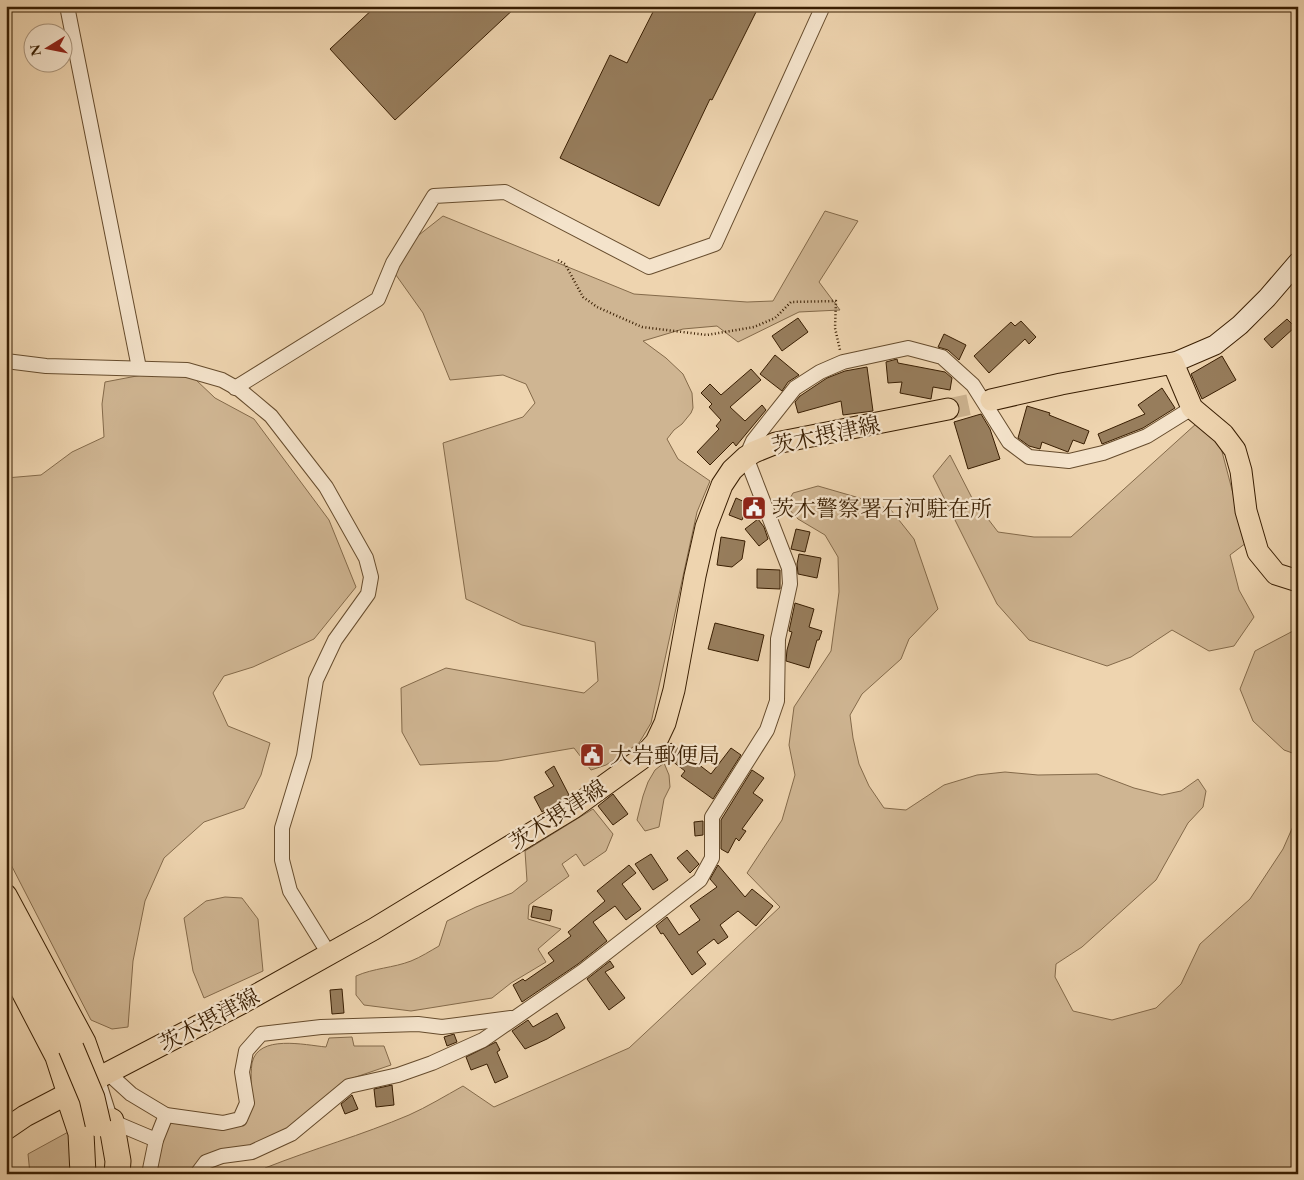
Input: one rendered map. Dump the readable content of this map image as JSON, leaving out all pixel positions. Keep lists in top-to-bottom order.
{
  "streets": {
    "main road": ["茨木摂津線"]
  },
  "places": {
    "public building": ["茨木警察署石河駐在所", "大岩郵便局"]
  },
  "north": "left"
}
